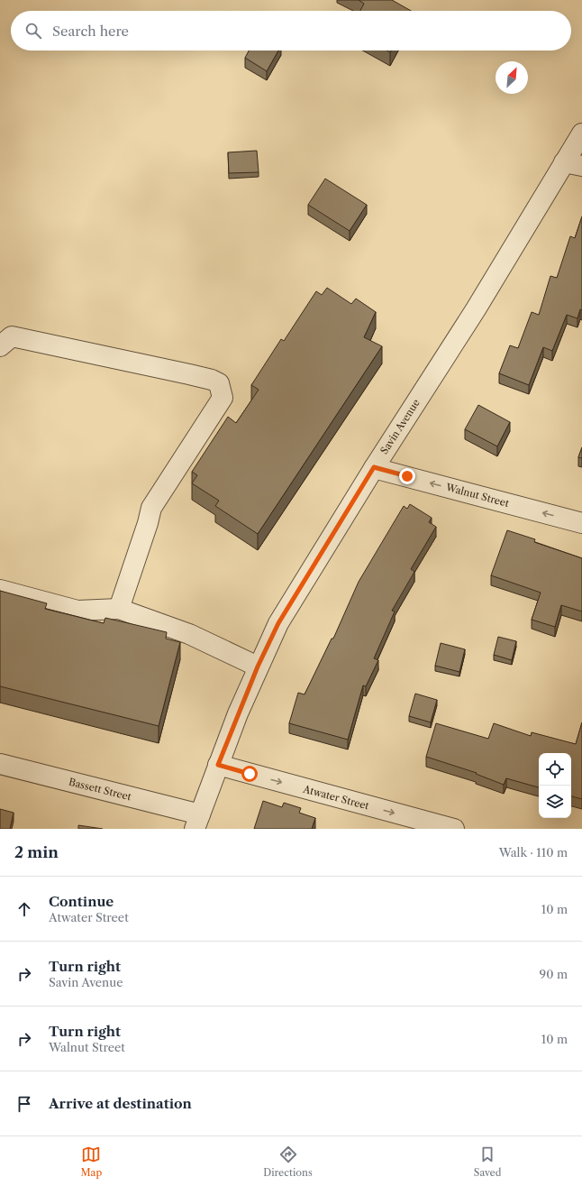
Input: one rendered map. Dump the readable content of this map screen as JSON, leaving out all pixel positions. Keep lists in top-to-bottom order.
{
  "streets": {
    "street": [
      "Savin Avenue",
      "Walnut Street",
      "Bassett Street",
      "Atwater Street"
    ]
  },
  "crossings": [
    ["Savin Avenue", "Walnut Street"],
    ["Savin Avenue", "Bassett Street"],
    ["Savin Avenue", "Atwater Street"]
  ],
  "one_way": ["Walnut Street", "Atwater Street"],
  "north": "top right",
  "page": {
    "search": "Search here",
    "heading": ["2 min", "Walk · 110 m"],
    "list": [
      ["Continue", "Atwater Street", "10 m"],
      ["Turn right", "Savin Avenue", "90 m"],
      ["Turn right", "Walnut Street", "10 m"],
      "Arrive at destination"
    ],
    "nav": ["Map", "Directions", "Saved"]
  }
}
